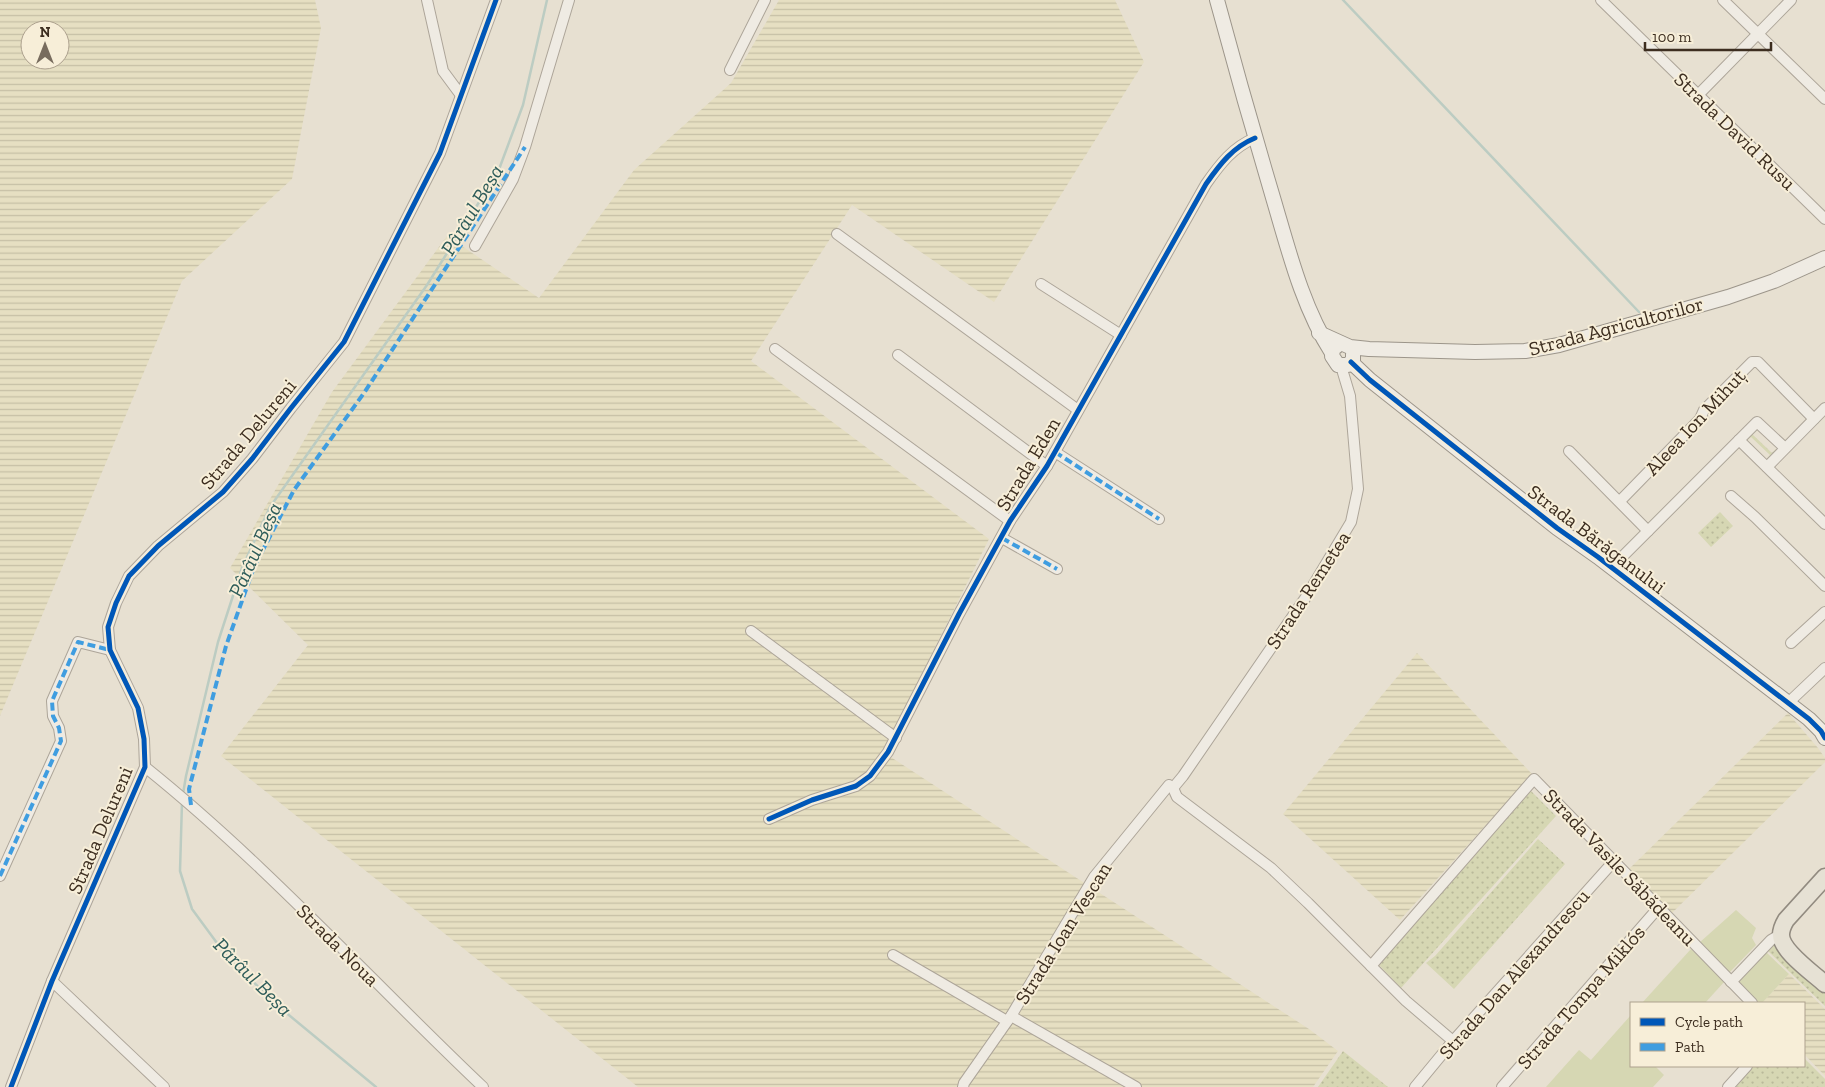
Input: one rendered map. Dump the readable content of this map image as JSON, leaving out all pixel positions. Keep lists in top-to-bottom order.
{
  "streets": {
    "street": [
      "Strada David Rusu",
      "Strada Agricultorilor",
      "Aleea Ion Mihuț",
      "Strada Delureni",
      "Strada Eden",
      "Strada Bărăganului",
      "Strada Remetea",
      "Strada Vasile Săbădeanu",
      "Strada Ioan Vescan",
      "Strada Noua",
      "Strada Dan Alexandrescu",
      "Strada Tompa Miklós"
    ]
  },
  "crossings": [
    ["Strada Agricultorilor", "Strada Bărăganului"],
    ["Strada Agricultorilor", "Strada Remetea"],
    ["Strada Delureni", "Strada Noua"],
    ["Strada Eden", "Strada Remetea"],
    ["Strada Bărăganului", "Strada Remetea"],
    ["Strada Remetea", "Strada Ioan Vescan"],
    ["Strada Vasile Săbădeanu", "Strada Dan Alexandrescu"],
    ["Strada Vasile Săbădeanu", "Strada Tompa Miklós"]
  ],
  "water": ["Pârâul Beșa"],
  "legend": ["Cycle path", "Path"],
  "scale_bar": "100 m",
  "north": "top"
}
